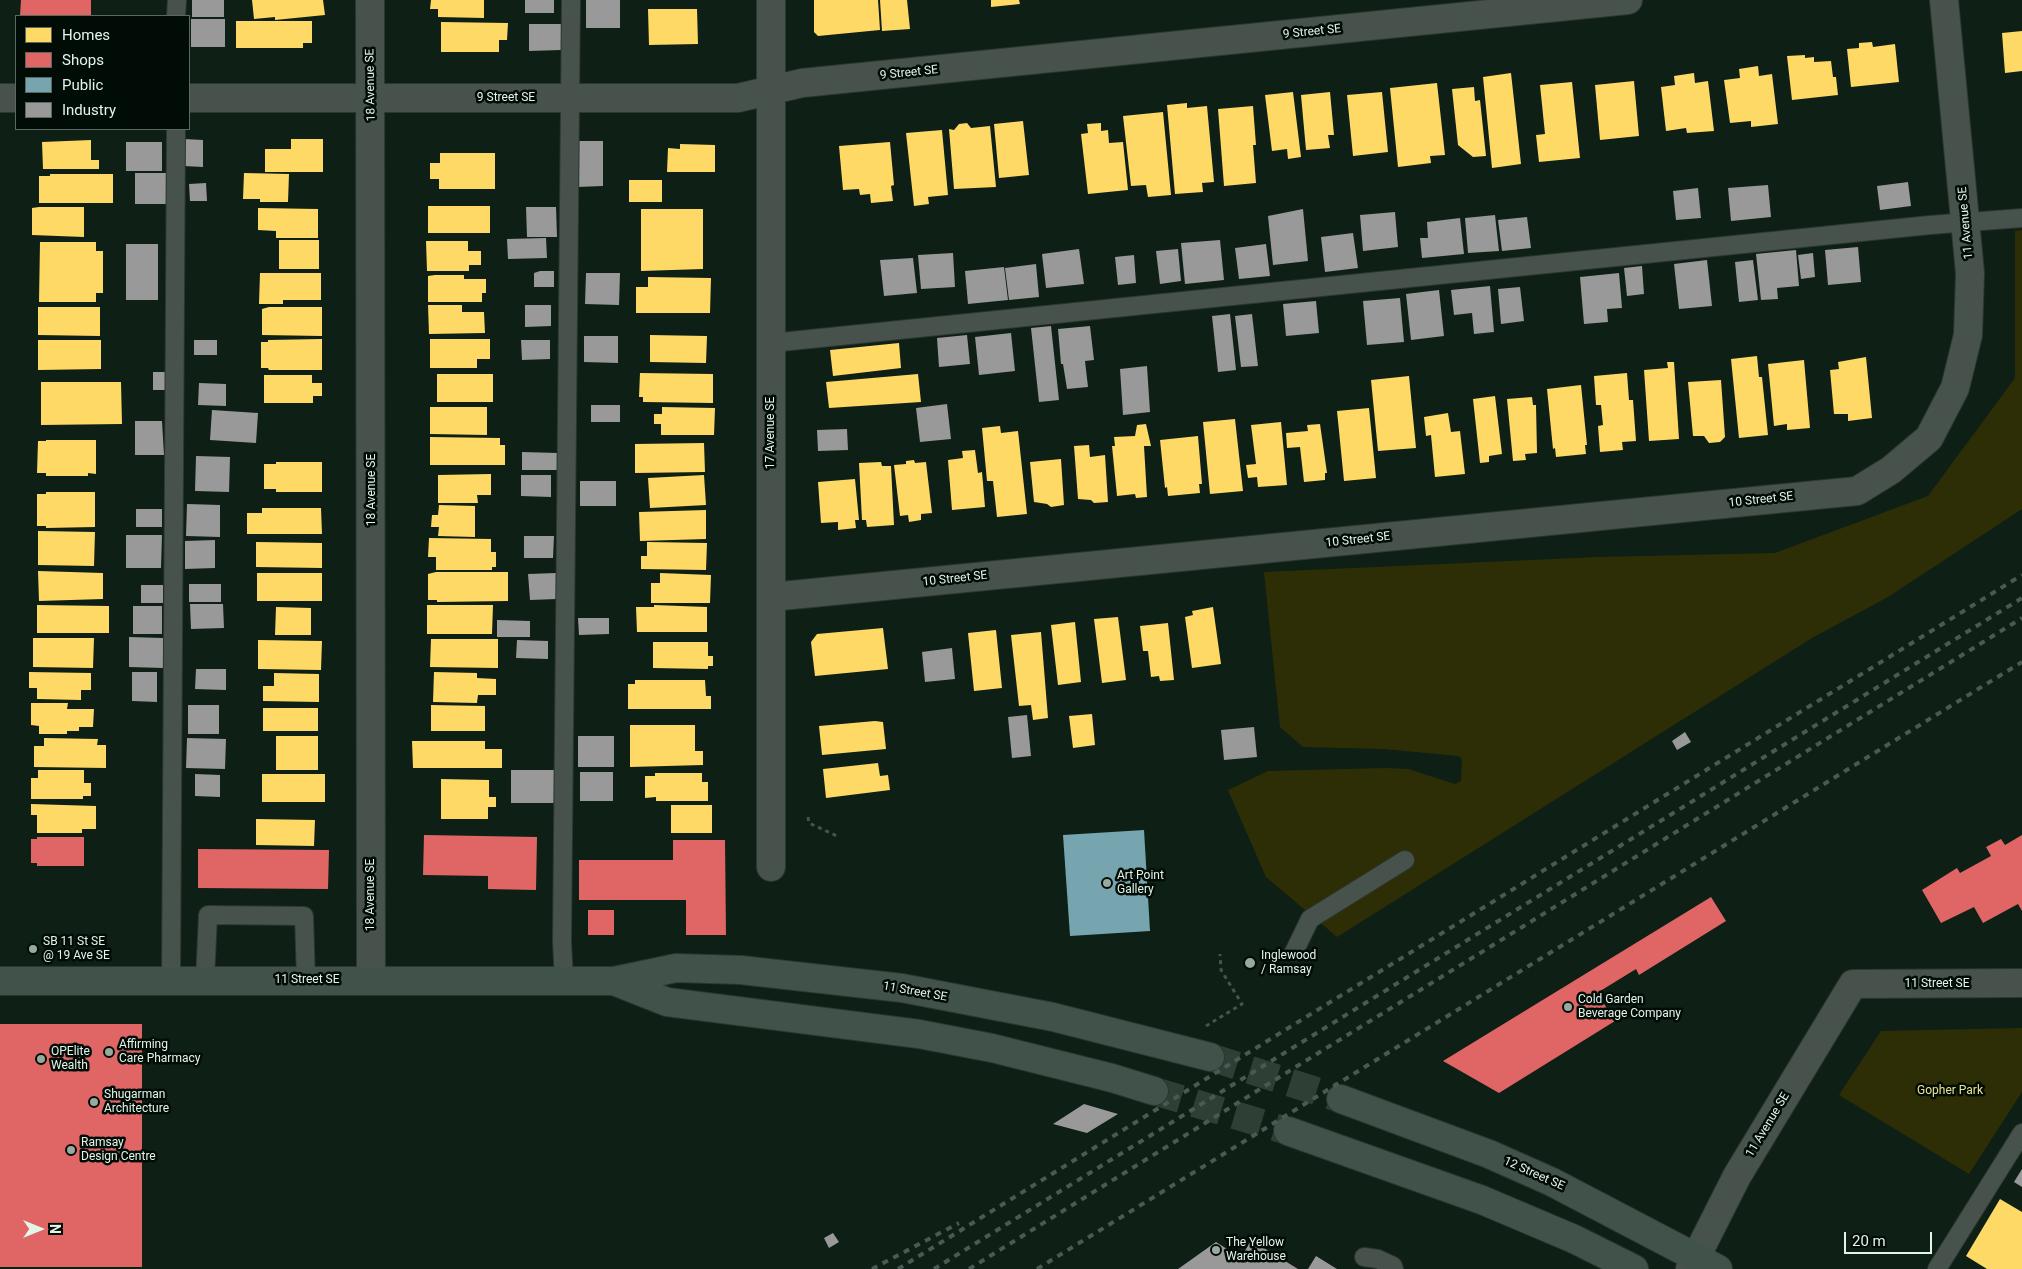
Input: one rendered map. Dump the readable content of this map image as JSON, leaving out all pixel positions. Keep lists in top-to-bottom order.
{
  "streets": {
    "street": [
      "9 Street SE",
      "18 Avenue SE",
      "11 Avenue SE",
      "17 Avenue SE",
      "10 Street SE",
      "11 Street SE",
      "12 Street SE"
    ]
  },
  "crossings": [
    ["9 Street SE", "18 Avenue SE"],
    ["9 Street SE", "17 Avenue SE"],
    ["18 Avenue SE", "11 Street SE"],
    ["11 Avenue SE", "10 Street SE"],
    ["11 Avenue SE", "11 Street SE"],
    ["11 Avenue SE", "12 Street SE"],
    ["17 Avenue SE", "10 Street SE"]
  ],
  "parks": ["Gopher Park"],
  "places": [
    "Art Point Gallery",
    "SB 11 St SE @ 19 Ave SE",
    "Inglewood / Ramsay",
    "Cold Garden Beverage Company",
    "Affirming Care Pharmacy",
    "OPElite Wealth",
    "Shugarman Architecture",
    "Ramsay Design Centre",
    "The Yellow Warehouse"
  ],
  "legend": [
    "Homes",
    "Shops",
    "Public",
    "Industry"
  ],
  "scale_bar": "20 m",
  "north": "right"
}
